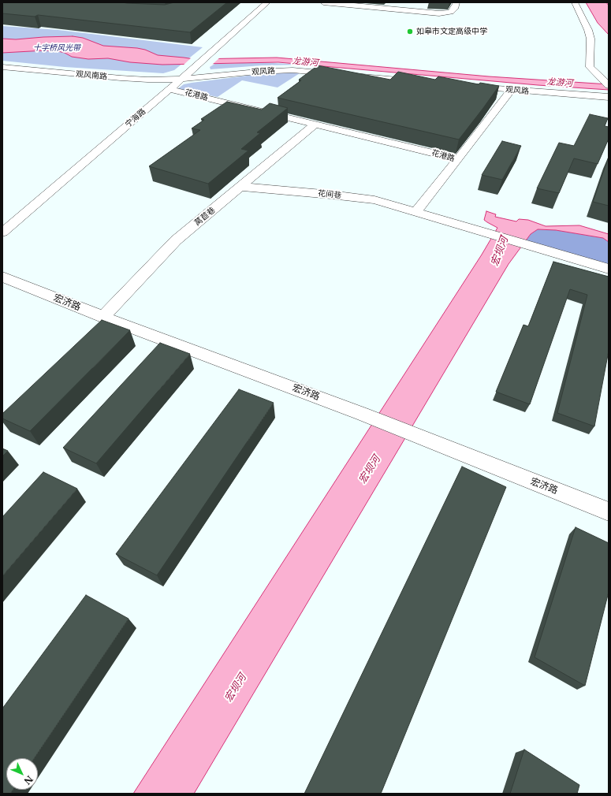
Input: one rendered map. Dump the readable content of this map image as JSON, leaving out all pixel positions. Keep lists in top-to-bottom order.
{
  "streets": {
    "street": [
      "观风路",
      "观风南路",
      "花港路",
      "宁海路",
      "花间巷",
      "莴苣巷",
      "宏济路"
    ]
  },
  "crossings": [
    ["观风路", "观风南路"],
    ["观风路", "宁海路"],
    ["观风南路", "宁海路"],
    ["花港路", "宁海路"],
    ["花港路", "花间巷"],
    ["花港路", "莴苣巷"],
    ["花间巷", "莴苣巷"],
    ["莴苣巷", "宏济路"]
  ],
  "water": ["龙游河", "宏坝河"],
  "parks": ["十字桥风光带"],
  "places": ["如皋市文定高级中学"],
  "north": "bottom right"
}
